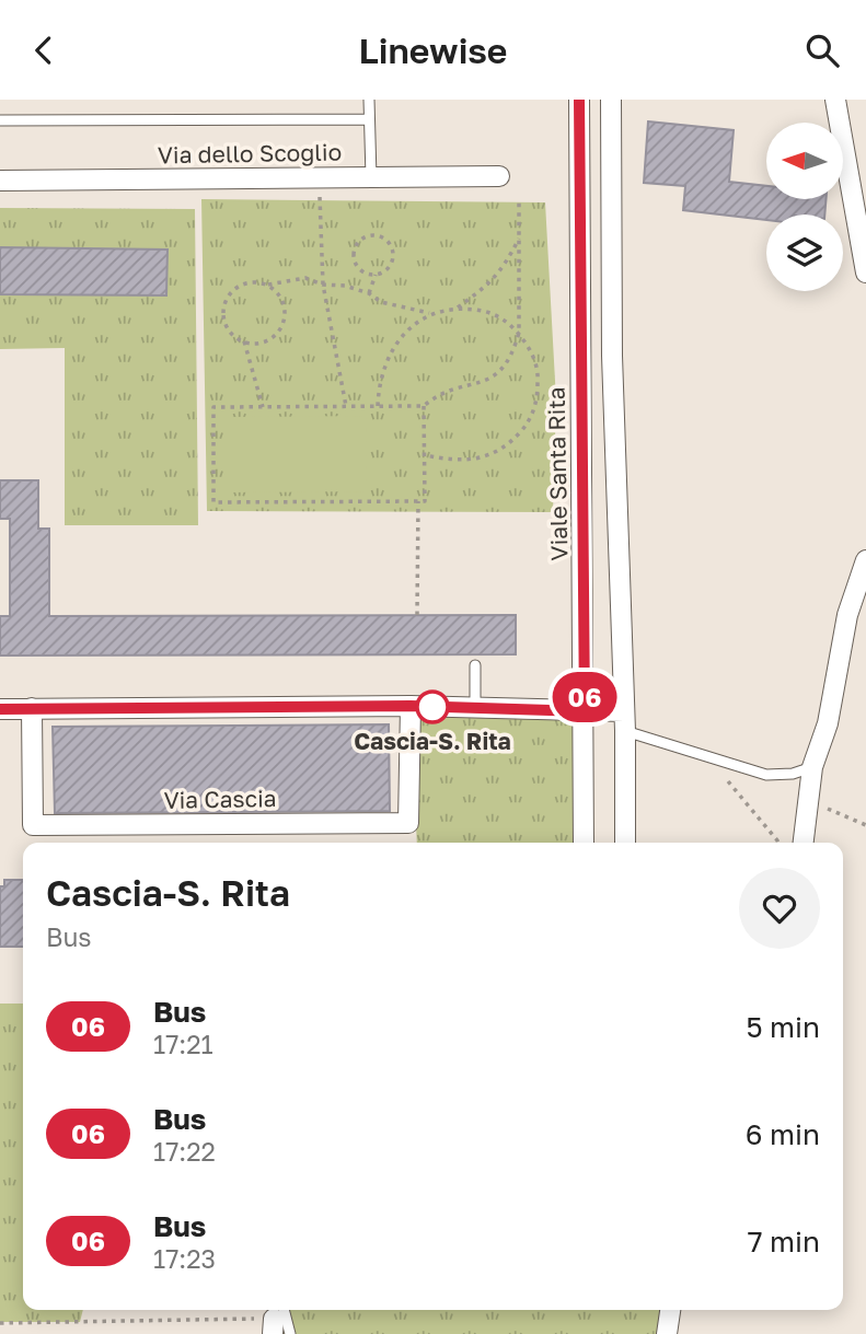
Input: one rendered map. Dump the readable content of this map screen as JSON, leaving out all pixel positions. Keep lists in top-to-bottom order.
{
  "streets": {
    "street": ["Via dello Scoglio", "Viale Santa Rita", "Via Cascia"]
  },
  "places": ["Cascia-S. Rita"],
  "lines": ["bus line 06"],
  "north": "left",
  "page": {
    "header": "Linewise",
    "on_map": "06",
    "heading": ["Cascia-S. Rita", "Bus"],
    "list": [
      {
        "mark": "06",
        "name": "Bus",
        "note": "17:21",
        "value": "5 min"
      },
      {
        "mark": "06",
        "name": "Bus",
        "note": "17:22",
        "value": "6 min"
      },
      {
        "mark": "06",
        "name": "Bus",
        "note": "17:23",
        "value": "7 min"
      }
    ]
  }
}
